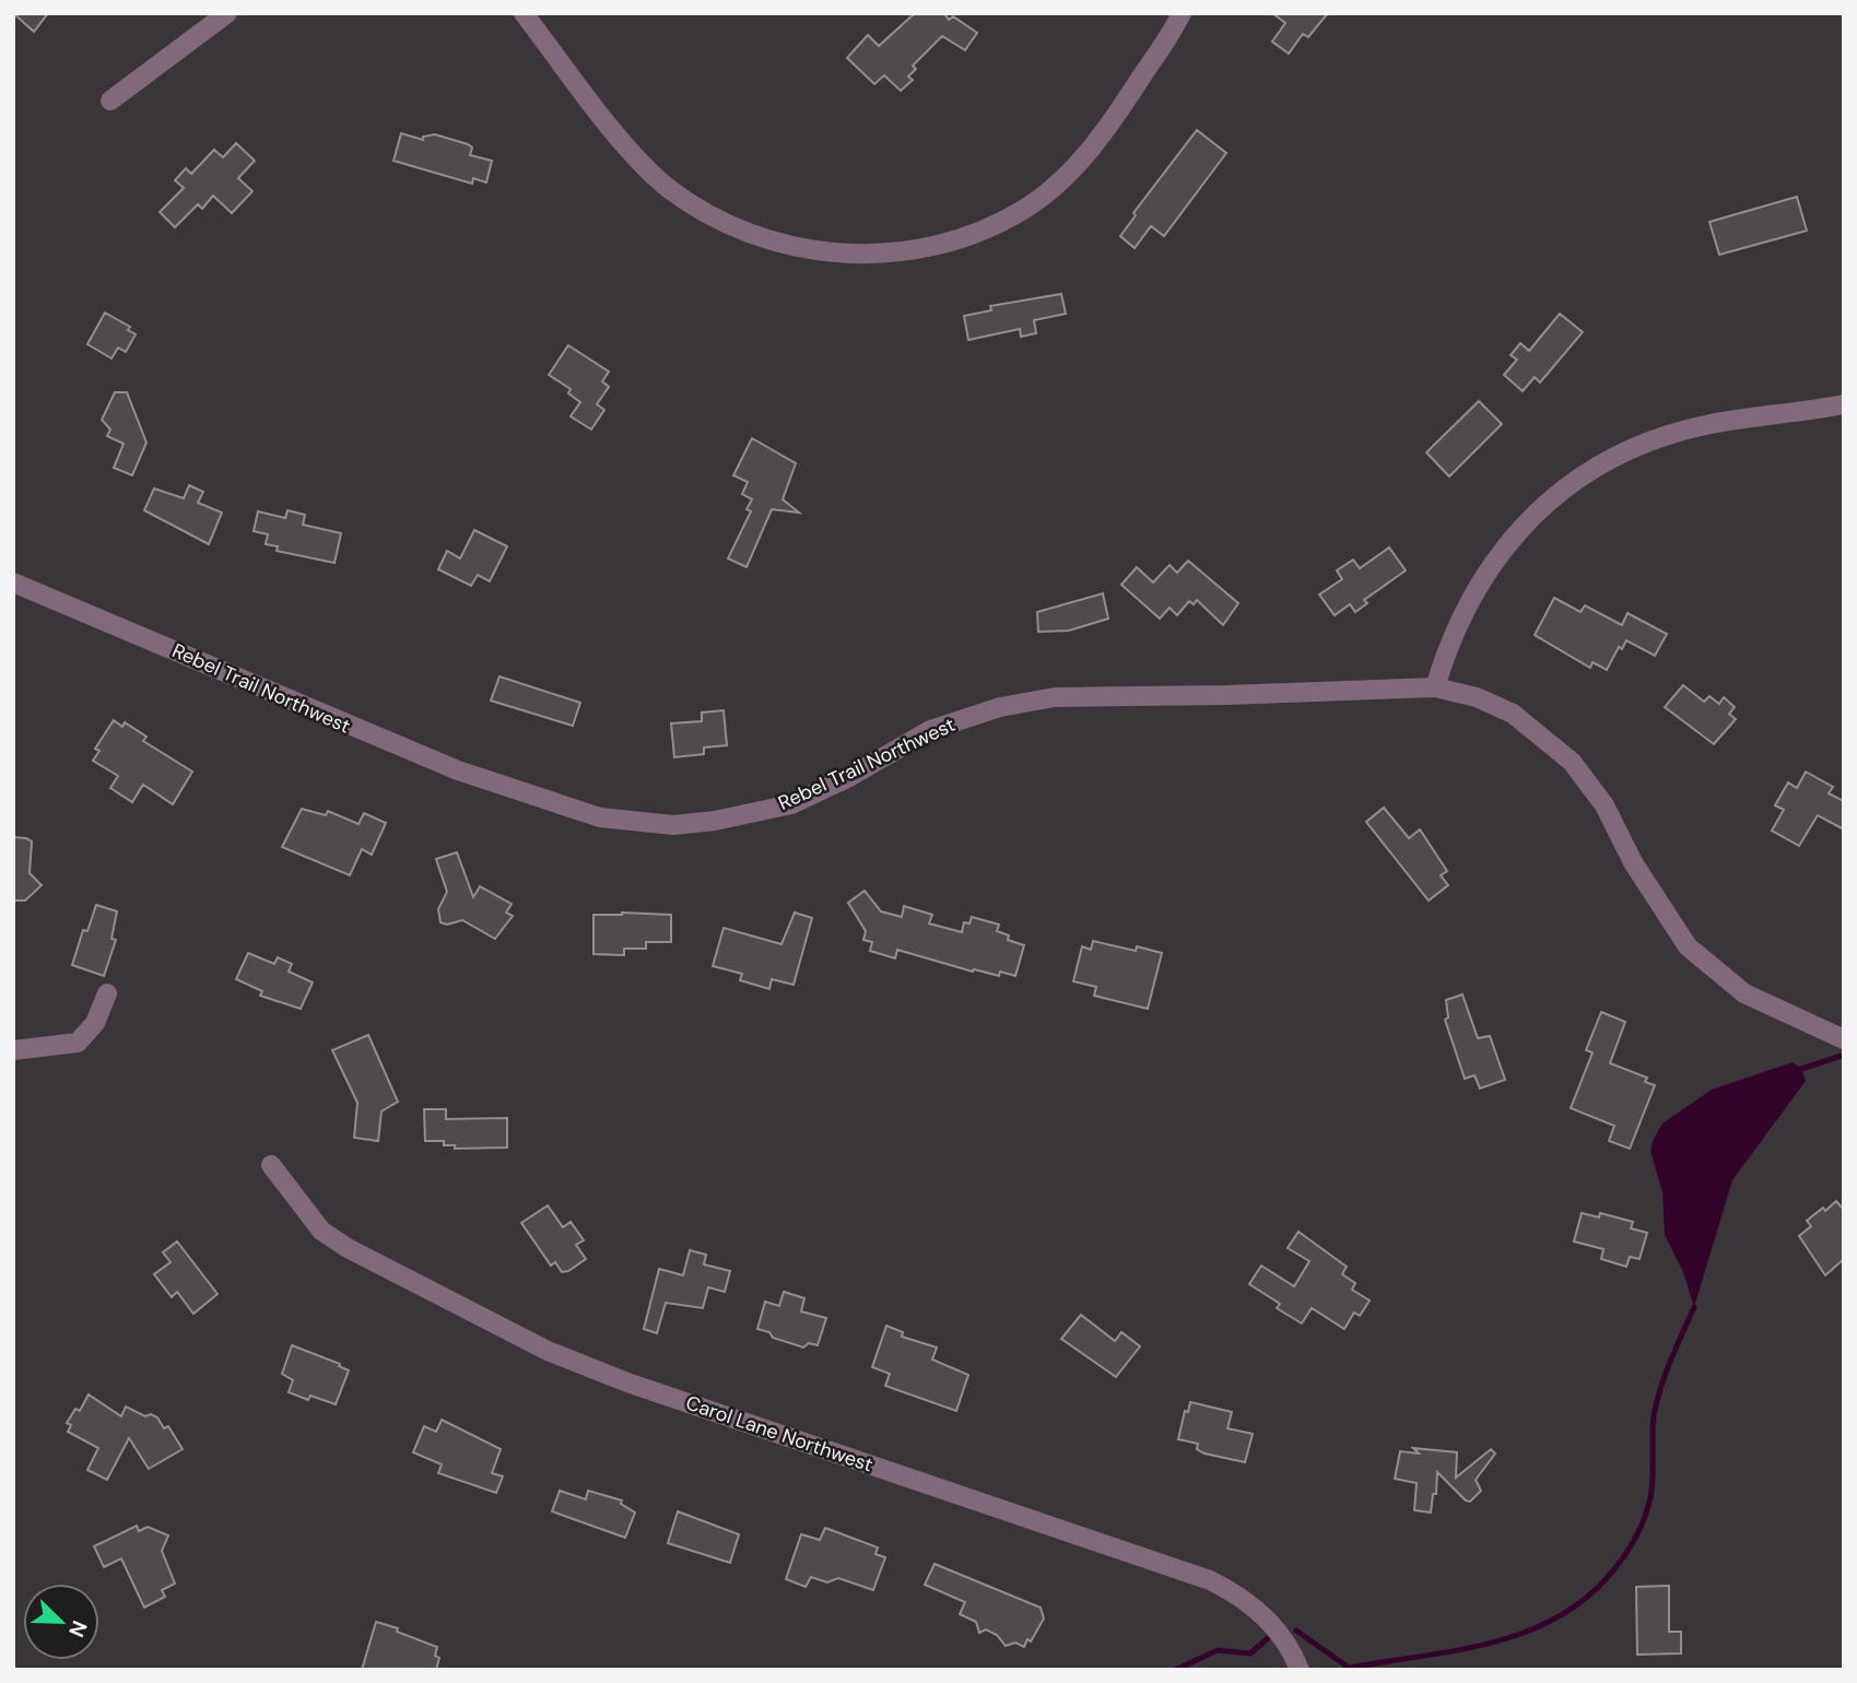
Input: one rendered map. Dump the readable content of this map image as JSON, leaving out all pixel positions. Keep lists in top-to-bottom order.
{
  "streets": {
    "street": ["Rebel Trail Northwest", "Carol Lane Northwest"]
  },
  "north": "bottom right"
}
